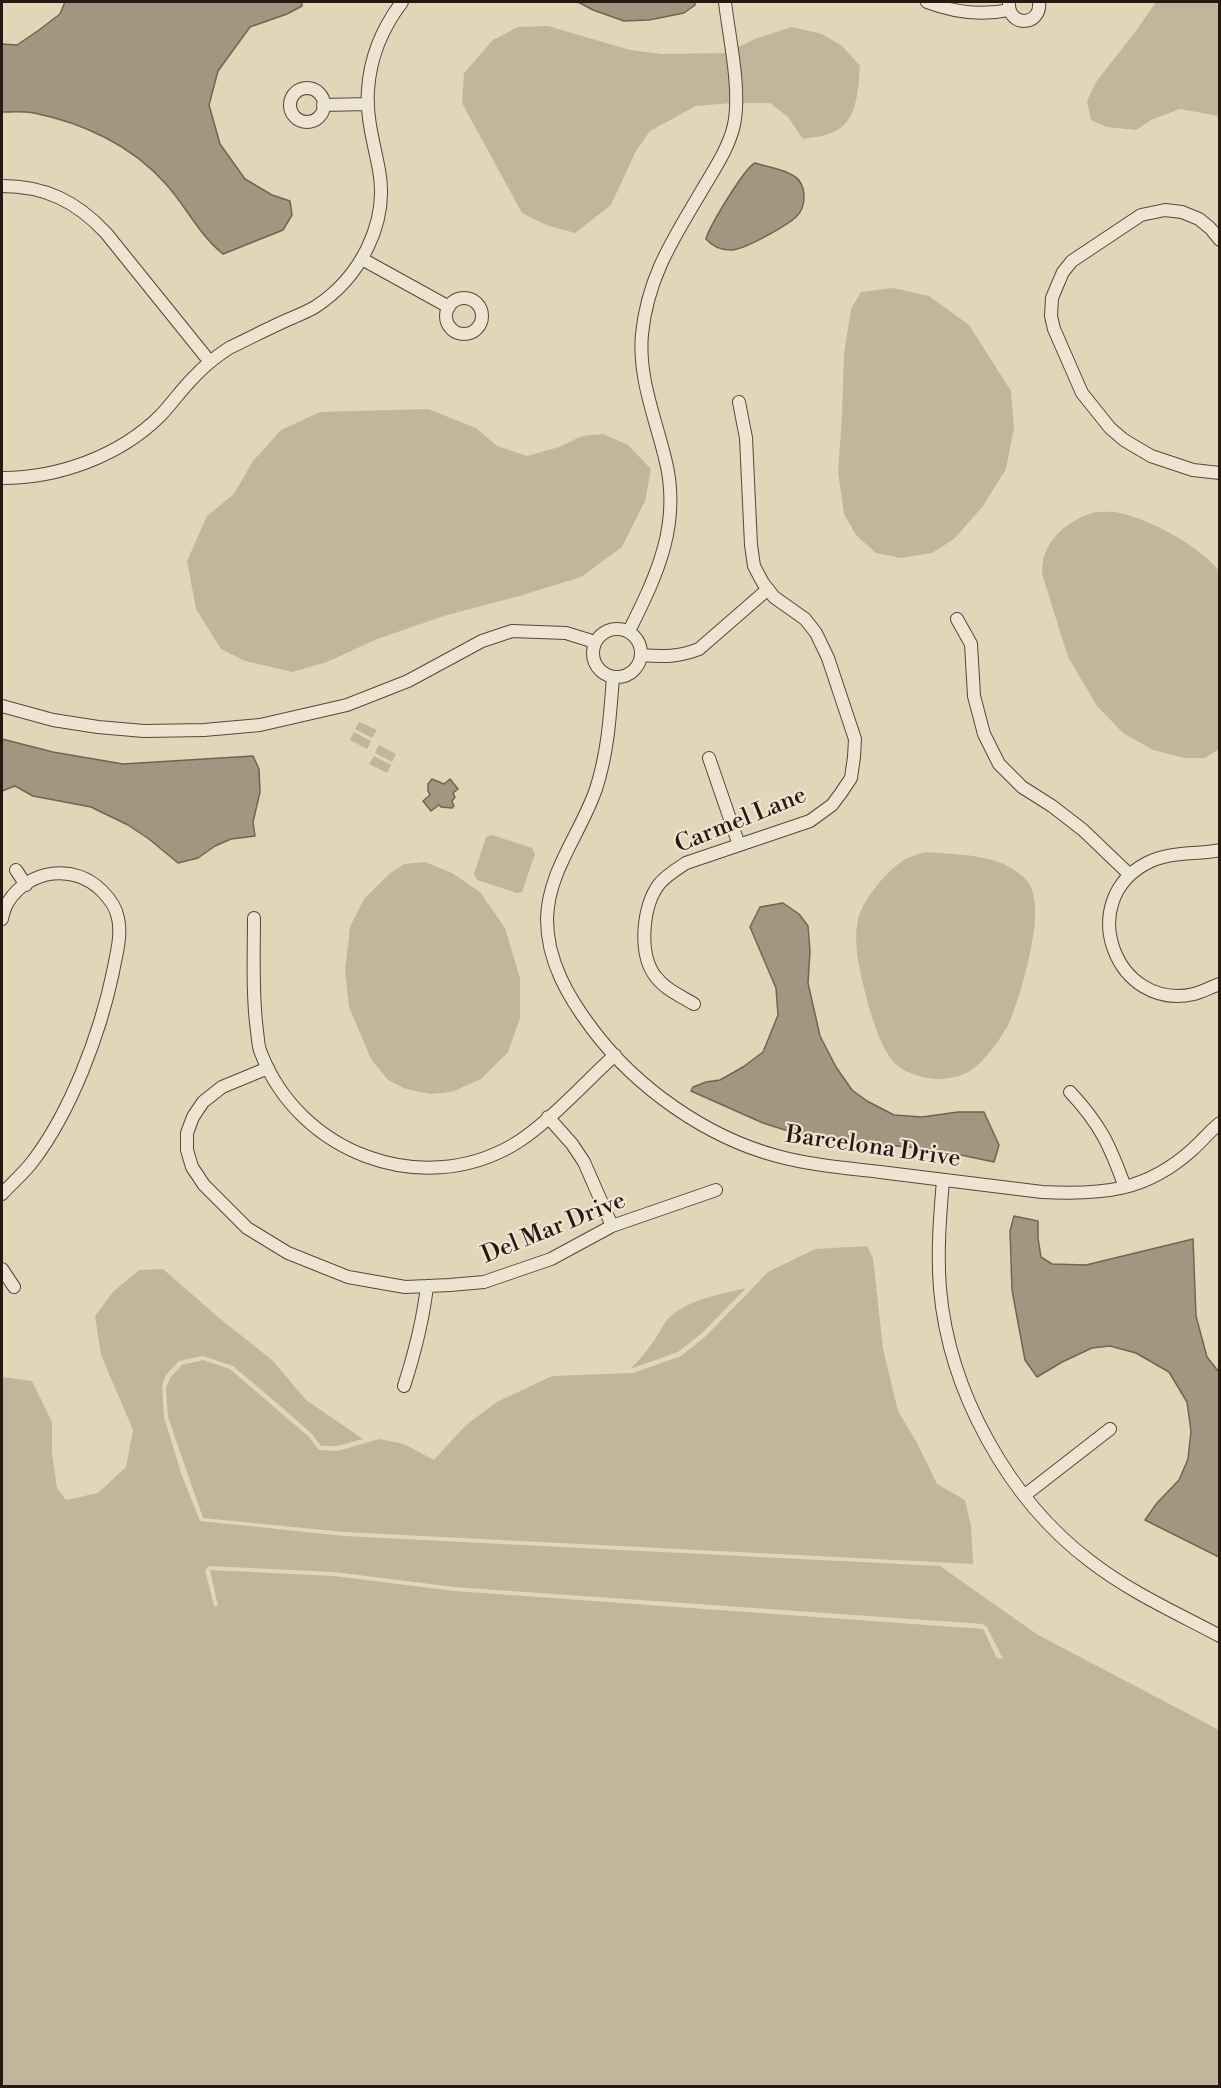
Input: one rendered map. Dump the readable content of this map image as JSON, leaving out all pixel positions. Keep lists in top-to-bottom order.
{
  "streets": {
    "street": ["Carmel Lane", "Barcelona Drive", "Del Mar Drive"]
  }
}
